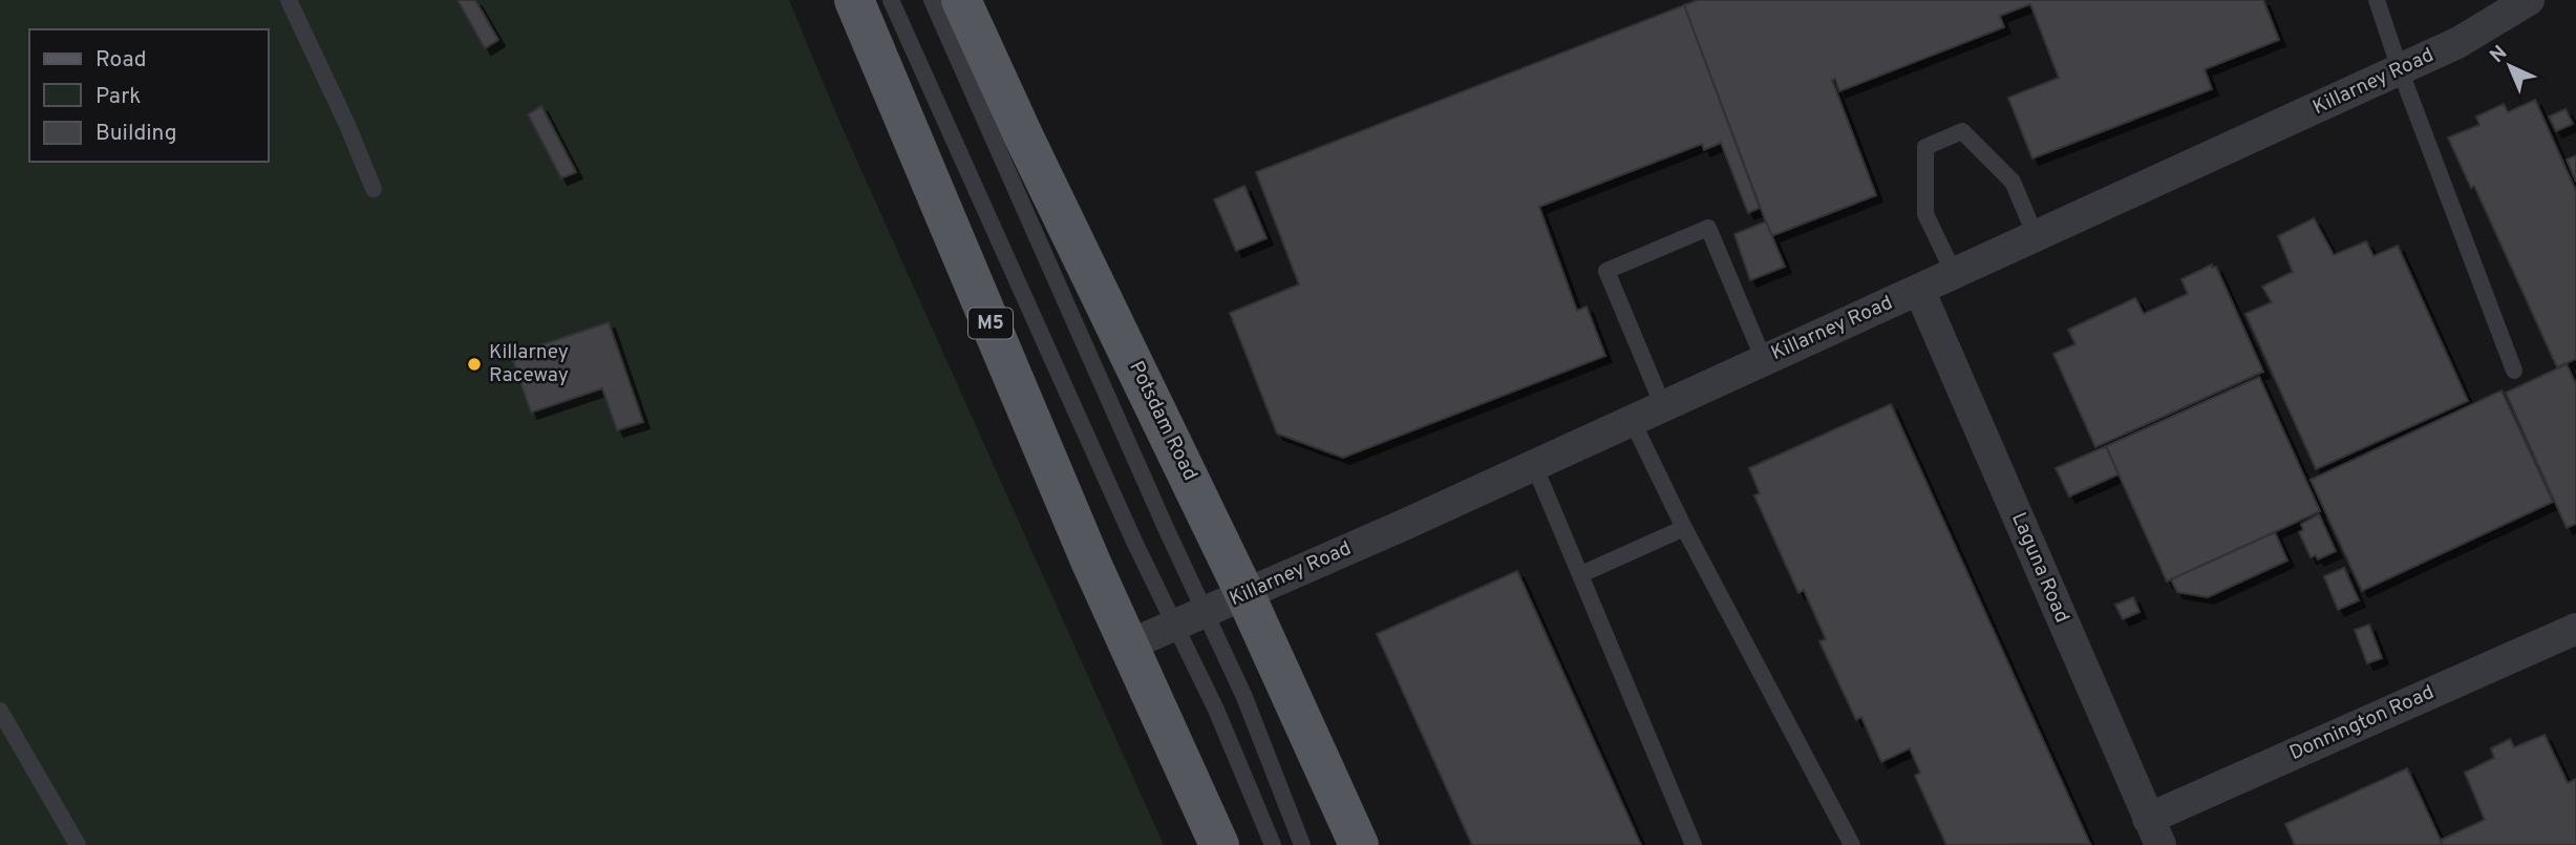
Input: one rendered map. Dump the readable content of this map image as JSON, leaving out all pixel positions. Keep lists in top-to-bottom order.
{
  "streets": {
    "main road": ["M5", "Potsdam Road"],
    "street": ["Killarney Road", "Laguna Road", "Donnington Road"]
  },
  "crossings": [
    ["Killarney Road", "M5"],
    ["Killarney Road", "Potsdam Road"],
    ["Killarney Road", "Laguna Road"],
    ["Laguna Road", "Donnington Road"]
  ],
  "places": ["Killarney Raceway"],
  "legend": ["Road", "Park", "Building"],
  "north": "top left"
}
